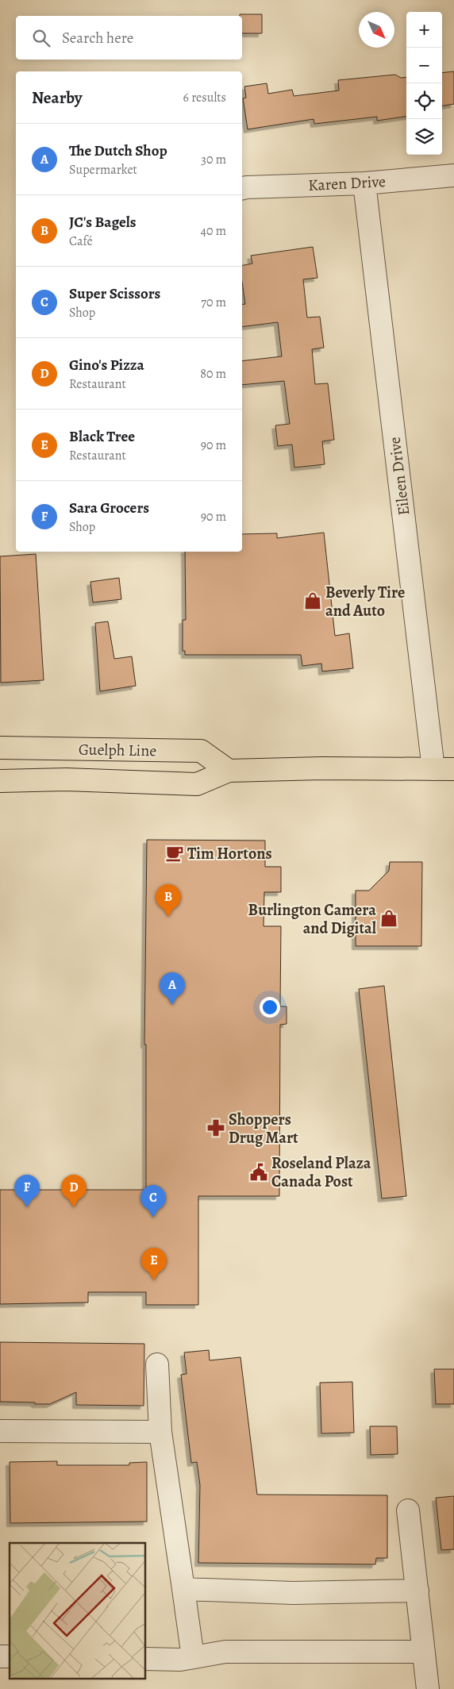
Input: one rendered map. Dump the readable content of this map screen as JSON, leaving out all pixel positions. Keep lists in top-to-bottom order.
{
  "streets": {
    "main road": ["Guelph Line"],
    "street": ["Karen Drive", "Eileen Drive"]
  },
  "crossings": [
    ["Karen Drive", "Eileen Drive"],
    ["Eileen Drive", "Guelph Line"]
  ],
  "places": {
    "shop": ["Beverly Tire and Auto", "Burlington Camera and Digital"],
    "cafe": ["Tim Hortons"],
    "pharmacy": ["Shoppers Drug Mart"],
    "public building": ["Roseland Plaza Canada Post"]
  },
  "north": "bottom right",
  "page": {
    "map_buttons": ["+", "−"],
    "search": "Search here",
    "heading": ["Nearby", "6 results"],
    "list": [
      {
        "mark": "A",
        "name": "The Dutch Shop",
        "note": "Supermarket",
        "value": "30 m"
      },
      {
        "mark": "B",
        "name": "JC's Bagels",
        "note": "Café",
        "value": "40 m"
      },
      {
        "mark": "C",
        "name": "Super Scissors",
        "note": "Shop",
        "value": "70 m"
      },
      {
        "mark": "D",
        "name": "Gino's Pizza",
        "note": "Restaurant",
        "value": "80 m"
      },
      {
        "mark": "E",
        "name": "Black Tree",
        "note": "Restaurant",
        "value": "90 m"
      },
      {
        "mark": "F",
        "name": "Sara Grocers",
        "note": "Shop",
        "value": "90 m"
      }
    ],
    "pins": [
      "B",
      "A",
      "D",
      "F",
      "C",
      "E"
    ]
  }
}
